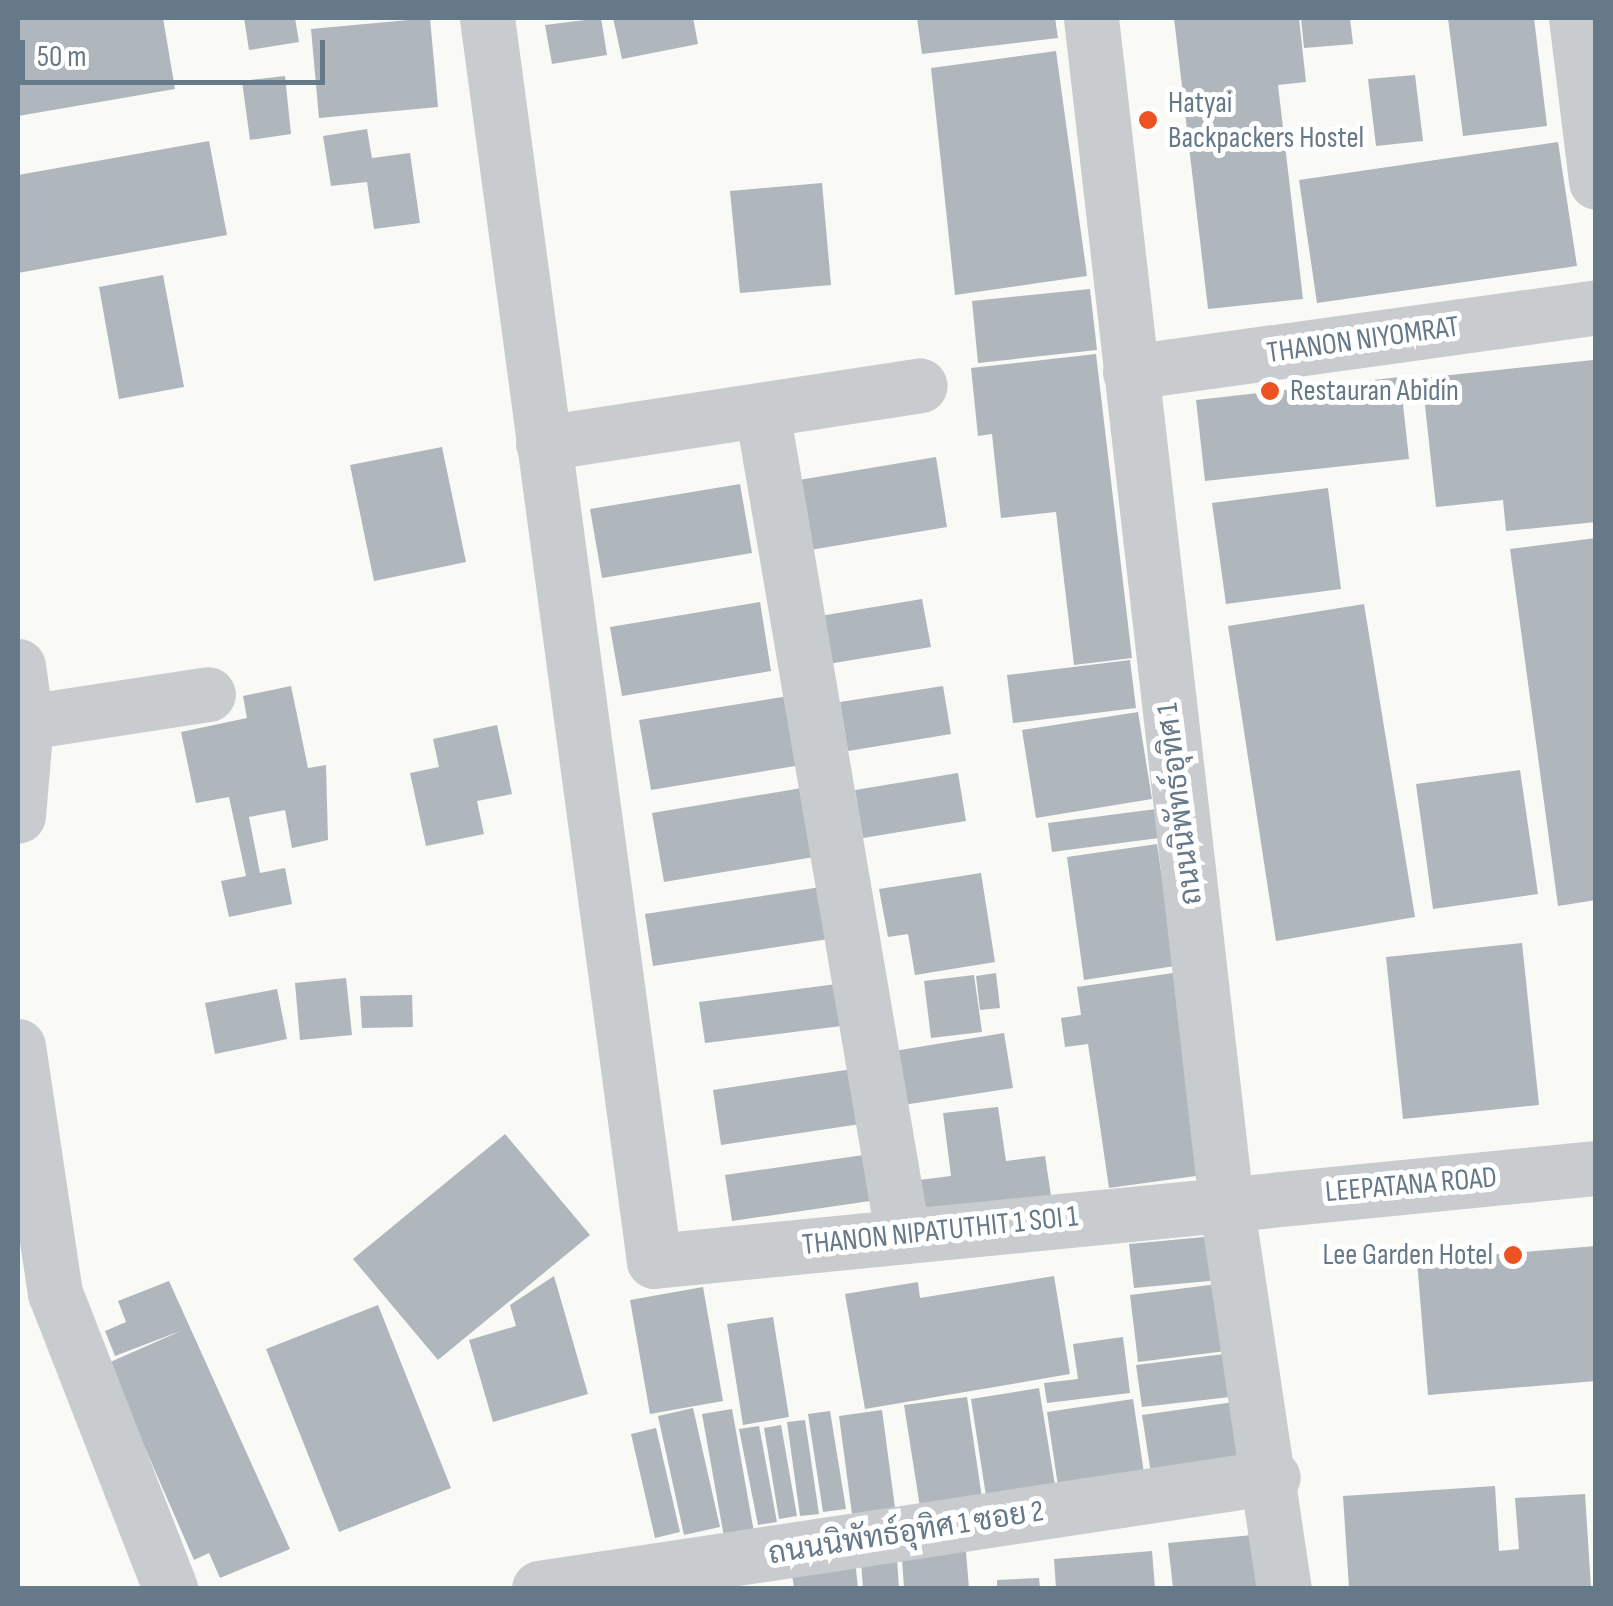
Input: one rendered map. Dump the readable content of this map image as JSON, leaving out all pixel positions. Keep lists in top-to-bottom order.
{
  "streets": {
    "street": [
      "THANON NIYOMRAT",
      "ถนนนิพัทธ์อุทิศ 1",
      "LEEPATANA ROAD",
      "THANON NIPATUTHIT 1 SOI 1",
      "ถนนนิพัทธ์อุทิศ 1 ซอย 2"
    ]
  },
  "crossings": [
    ["THANON NIYOMRAT", "ถนนนิพัทธ์อุทิศ 1"],
    ["ถนนนิพัทธ์อุทิศ 1", "LEEPATANA ROAD"],
    ["ถนนนิพัทธ์อุทิศ 1", "THANON NIPATUTHIT 1 SOI 1"],
    ["ถนนนิพัทธ์อุทิศ 1", "ถนนนิพัทธ์อุทิศ 1 ซอย 2"],
    ["LEEPATANA ROAD", "THANON NIPATUTHIT 1 SOI 1"]
  ],
  "places": ["Hatyai Backpackers Hostel", "Restauran Abidin", "Lee Garden Hotel"],
  "scale_bar": "50 m"
}
